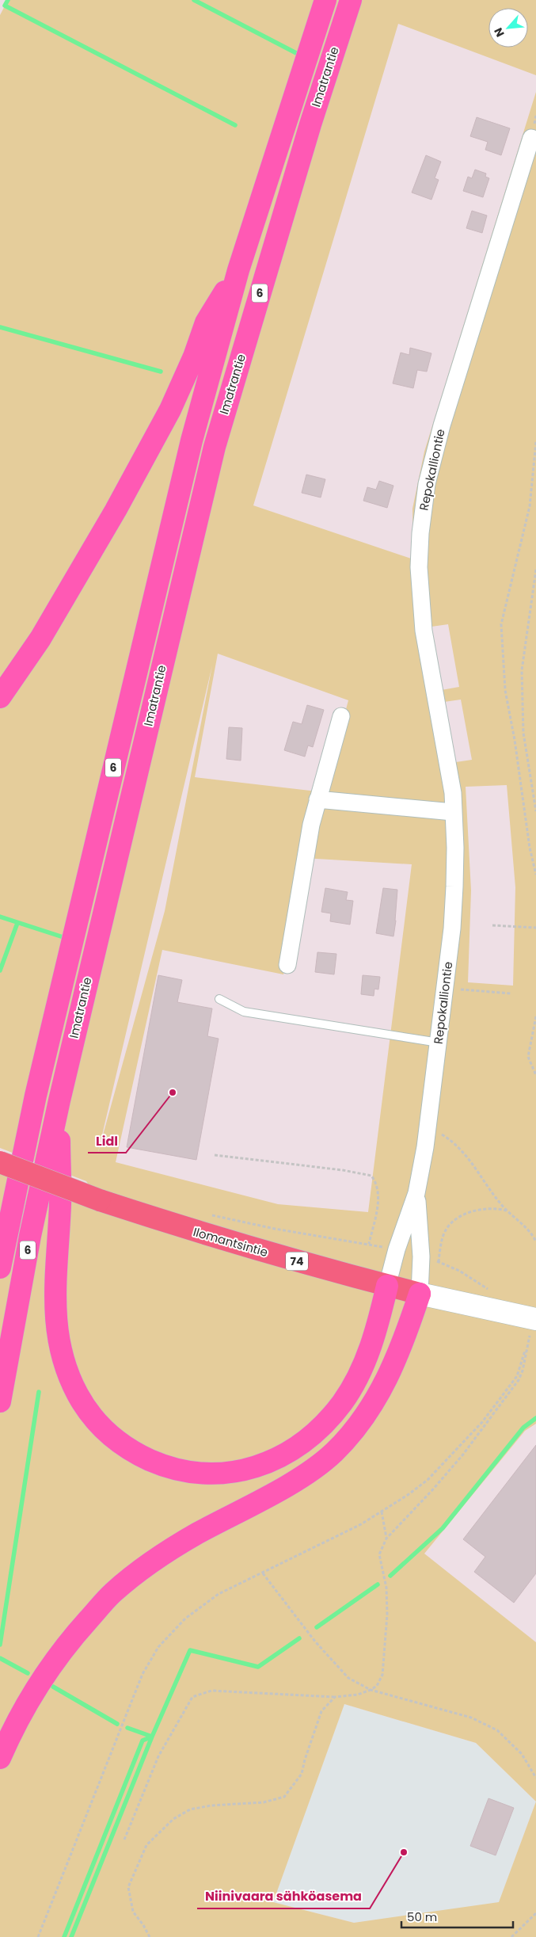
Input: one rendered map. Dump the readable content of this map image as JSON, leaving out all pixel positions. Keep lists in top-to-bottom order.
{
  "streets": {
    "highway": ["Imatrantie", "6"],
    "main road": ["Ilomantsintie", "74"],
    "street": ["Repokalliontie"]
  },
  "crossings": [
    ["Repokalliontie", "Ilomantsintie"]
  ],
  "places": ["Lidl", "Niinivaara sähköasema"],
  "scale_bar": "50 m",
  "north": "bottom left"
}
